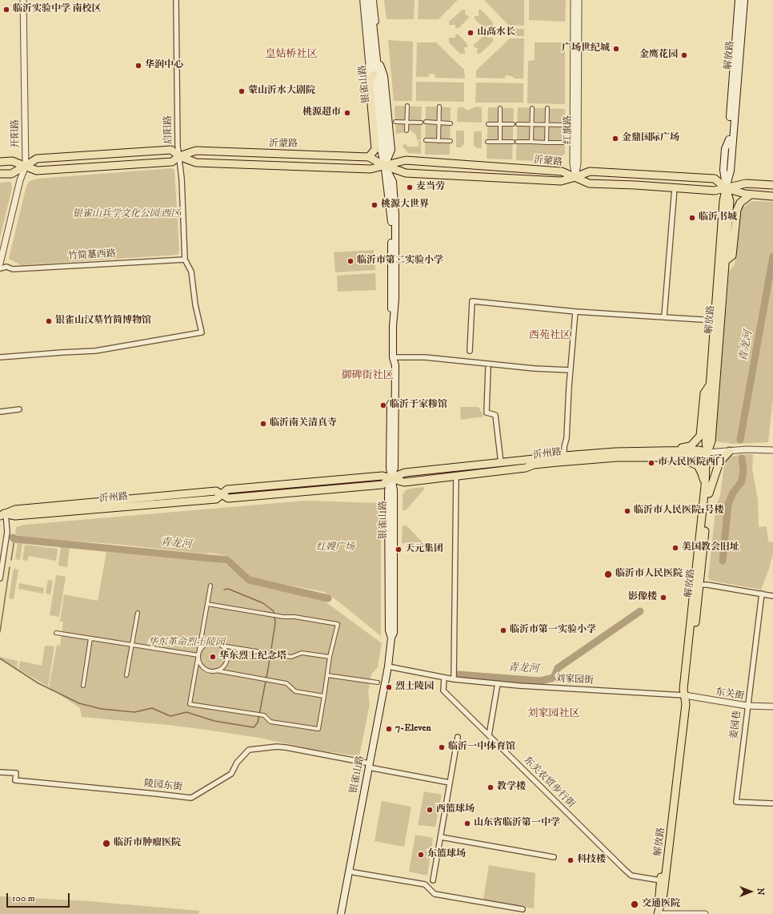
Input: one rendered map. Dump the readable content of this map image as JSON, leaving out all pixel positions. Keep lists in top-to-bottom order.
{
  "streets": {
    "main road": [
      "解放路",
      "银雀山路",
      "沂蒙路",
      "沂州路"
    ],
    "street": [
      "启阳路",
      "红旗路",
      "开阳路",
      "竹简墓西路",
      "刘家园街",
      "东关街",
      "姜园巷",
      "东关农贸步行街",
      "陵园东街"
    ]
  },
  "crossings": [
    ["解放路", "沂蒙路"],
    ["解放路", "沂州路"],
    ["解放路", "刘家园街"],
    ["解放路", "东关街"],
    ["解放路", "东关农贸步行街"],
    ["银雀山路", "沂蒙路"],
    ["银雀山路", "沂州路"],
    ["银雀山路", "刘家园街"],
    ["银雀山路", "陵园东街"],
    ["启阳路", "沂蒙路"],
    ["启阳路", "竹简墓西路"],
    ["红旗路", "沂蒙路"],
    ["开阳路", "沂蒙路"],
    ["刘家园街", "东关街"],
    ["刘家园街", "东关农贸步行街"],
    ["东关街", "姜园巷"]
  ],
  "districts": [
    "皇姑桥社区",
    "西苑社区",
    "御碑街社区",
    "刘家园社区"
  ],
  "water": ["青龙河"],
  "parks": ["银雀山兵学文化公园 西区", "红嫂广场", "华东革命烈士陵园"],
  "places": [
    "临沂实验中学 南校区",
    "山高水长",
    "广场世纪城",
    "金鹰花园",
    "华润中心",
    "蒙山沂水大剧院",
    "桃源超市",
    "金鼎国际广场",
    "麦当劳",
    "桃源大世界",
    "临沂书城",
    "临沂市第二实验小学",
    "银雀山汉墓竹简博物馆",
    "临沂于家糁馆",
    "临沂南关清真寺",
    "市人民医院西门",
    "临沂市人民医院1号楼",
    "美国教会旧址",
    "天元集团",
    "临沂市人民医院",
    "影像楼",
    "临沂市第一实验小学",
    "华东烈士纪念塔",
    "烈士陵园",
    "7-Eleven",
    "临沂一中体育馆",
    "教学楼",
    "西篮球场",
    "山东省临沂第一中学",
    "临沂市肿瘤医院",
    "东篮球场",
    "科技楼",
    "交通医院"
  ],
  "scale_bar": "100 m",
  "north": "right"
}
